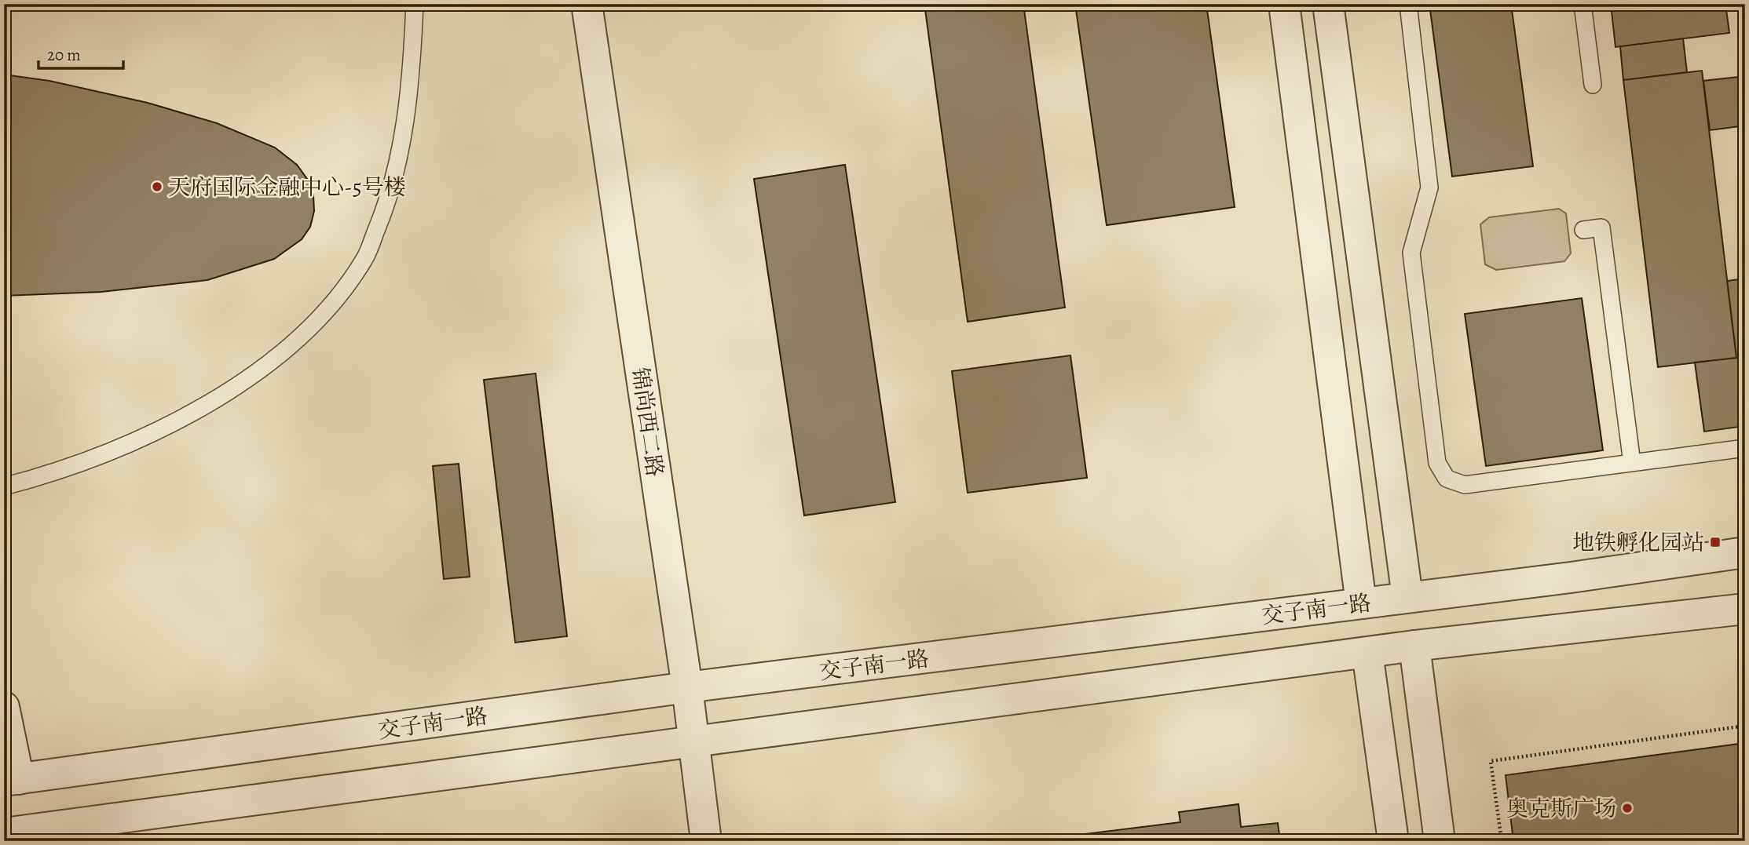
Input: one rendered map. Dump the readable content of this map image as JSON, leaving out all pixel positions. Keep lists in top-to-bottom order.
{
  "streets": {
    "street": ["锦尚西二路", "交子南一路"]
  },
  "crossings": [
    ["锦尚西二路", "交子南一路"]
  ],
  "places": {
    "other": ["天府国际金融中心-5号楼", "奥克斯广场"],
    "transit": ["地铁孵化园站"]
  },
  "scale_bar": "20 m"
}
